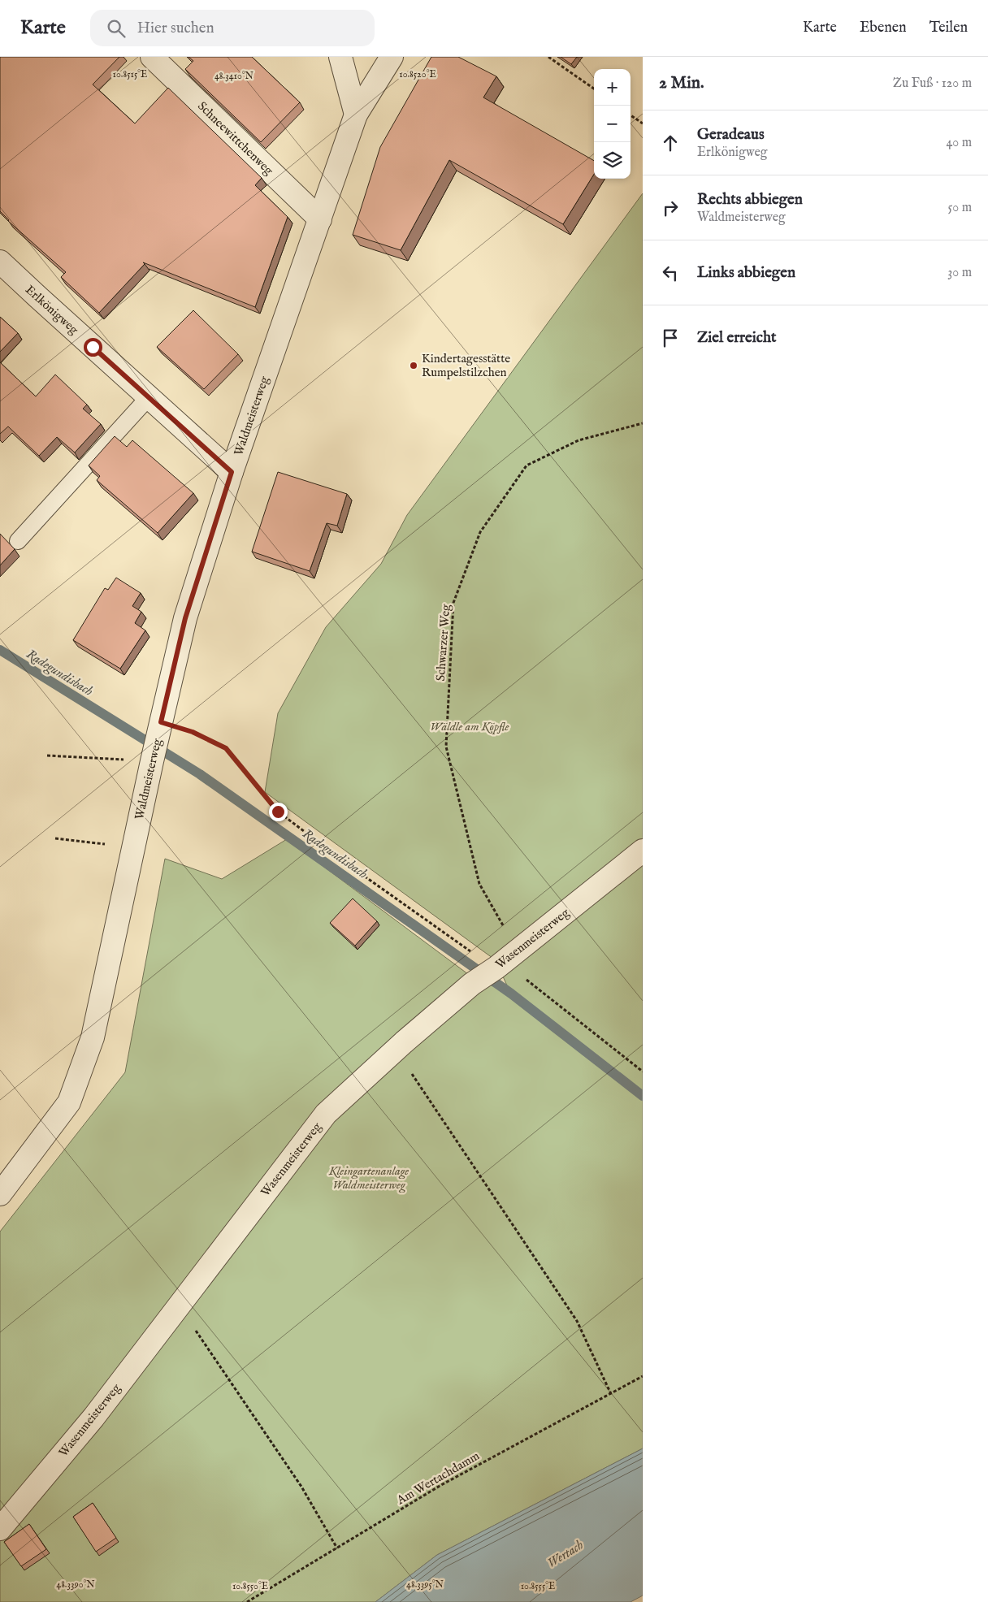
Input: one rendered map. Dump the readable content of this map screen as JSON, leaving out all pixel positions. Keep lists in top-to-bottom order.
{
  "streets": {
    "street": [
      "Schneewittchenweg",
      "Erlkönigweg",
      "Waldmeisterweg",
      "Wasenmeisterweg"
    ],
    "path": ["Schwarzer Weg", "Am Wertachdamm"]
  },
  "crossings": [
    ["Schneewittchenweg", "Waldmeisterweg"],
    ["Erlkönigweg", "Waldmeisterweg"],
    ["Schwarzer Weg", "Wasenmeisterweg"]
  ],
  "water": ["Radegundisbach", "Wertach"],
  "parks": ["Wäldle am Köpfle", "Kleingartenanlage Waldmeisterweg"],
  "places": ["Kindertagesstätte Rumpelstilzchen"],
  "page": {
    "header": "Karte",
    "search": "Hier suchen",
    "nav": ["Karte", "Ebenen", "Teilen"],
    "heading": ["2 Min.", "Zu Fuß · 120 m"],
    "map_buttons": ["+", "−"],
    "list": [
      ["Geradeaus", "Erlkönigweg", "40 m"],
      ["Rechts abbiegen", "Waldmeisterweg", "50 m"],
      ["Links abbiegen", "30 m"],
      "Ziel erreicht"
    ]
  },
  "coordinates": [
    "10.8515°E",
    "10.8520°E",
    "48.3410°N",
    "48.3390°N",
    "48.3395°N",
    "10.8550°E",
    "10.8555°E"
  ]
}
